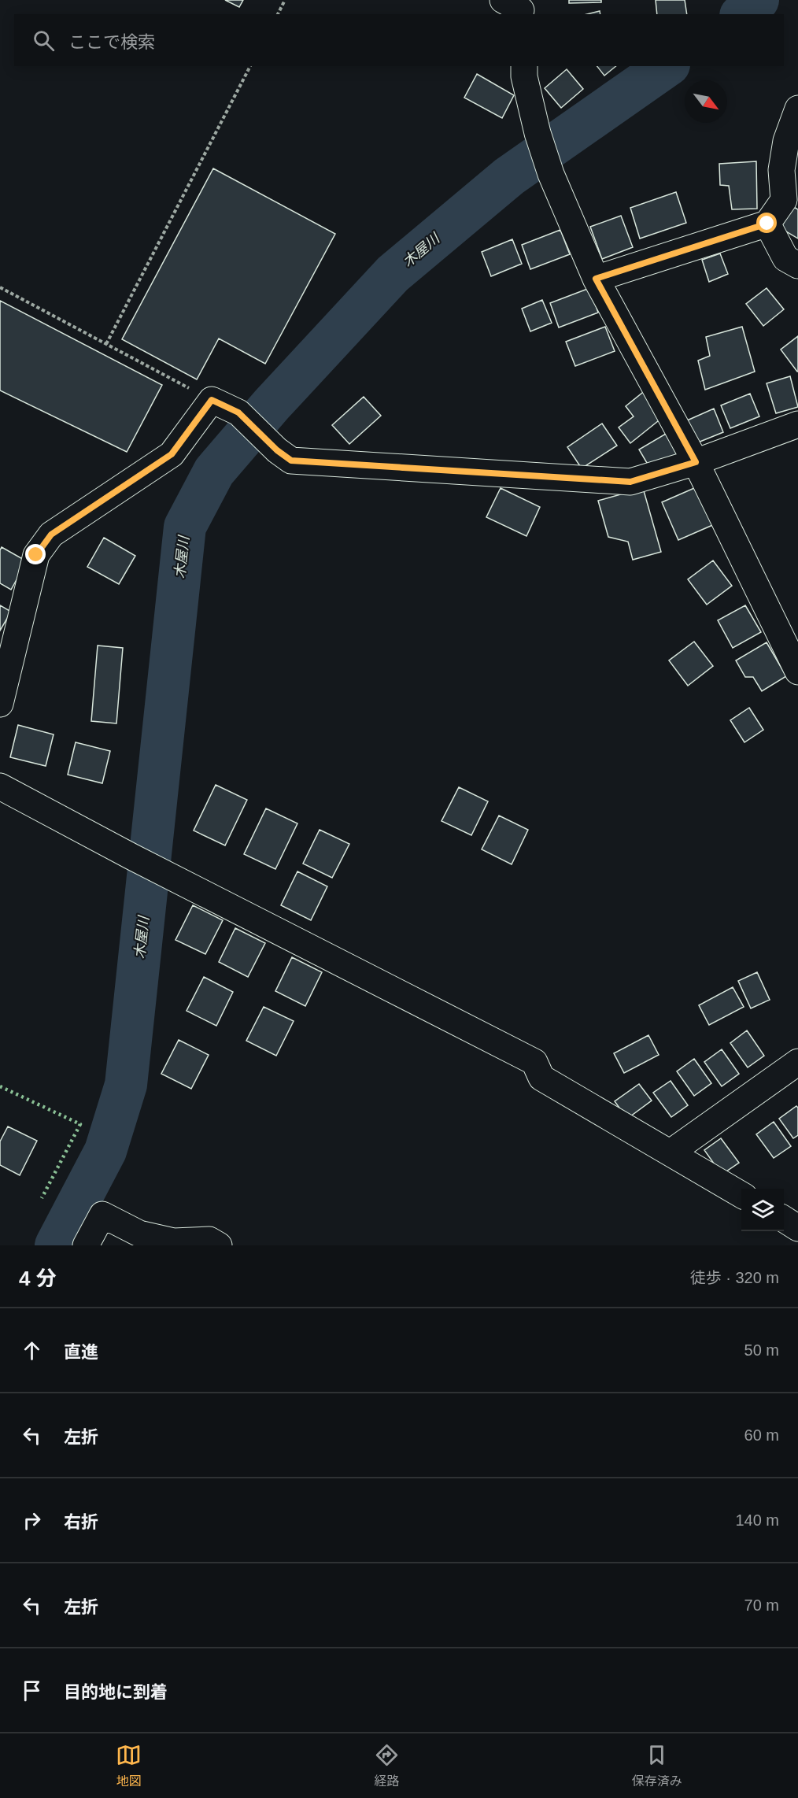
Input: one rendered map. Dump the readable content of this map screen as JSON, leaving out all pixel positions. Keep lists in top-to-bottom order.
{
  "water": ["木屋川"],
  "north": "bottom right",
  "page": {
    "search": "ここで検索",
    "heading": ["4 分", "徒歩 · 320 m"],
    "list": [
      ["直進", "50 m"],
      ["左折", "60 m"],
      ["右折", "140 m"],
      ["左折", "70 m"],
      "目的地に到着"
    ],
    "nav": ["地図", "経路", "保存済み"]
  }
}
